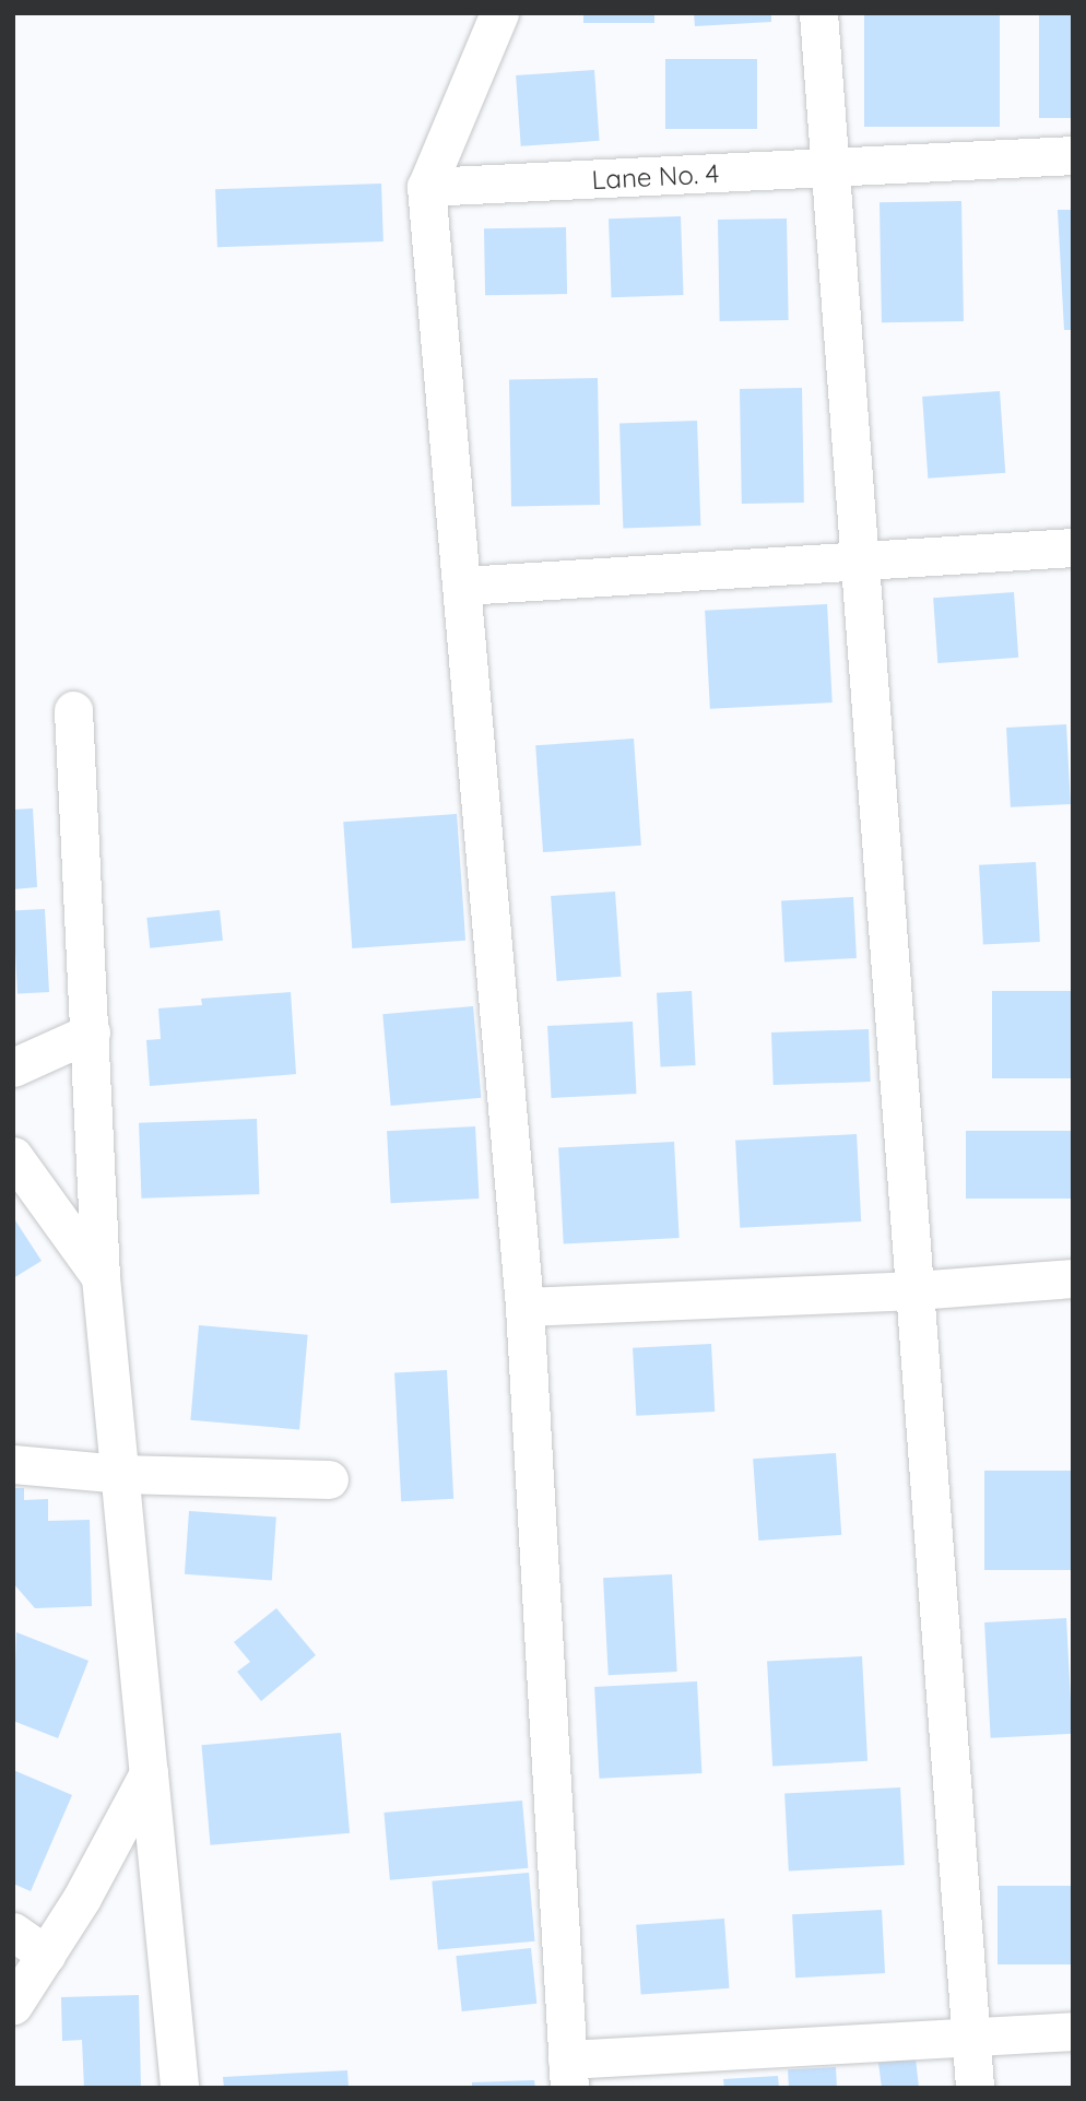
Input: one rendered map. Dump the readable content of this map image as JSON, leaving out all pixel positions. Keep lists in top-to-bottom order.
{
  "streets": {
    "lane": ["Lane No. 4"]
  }
}
